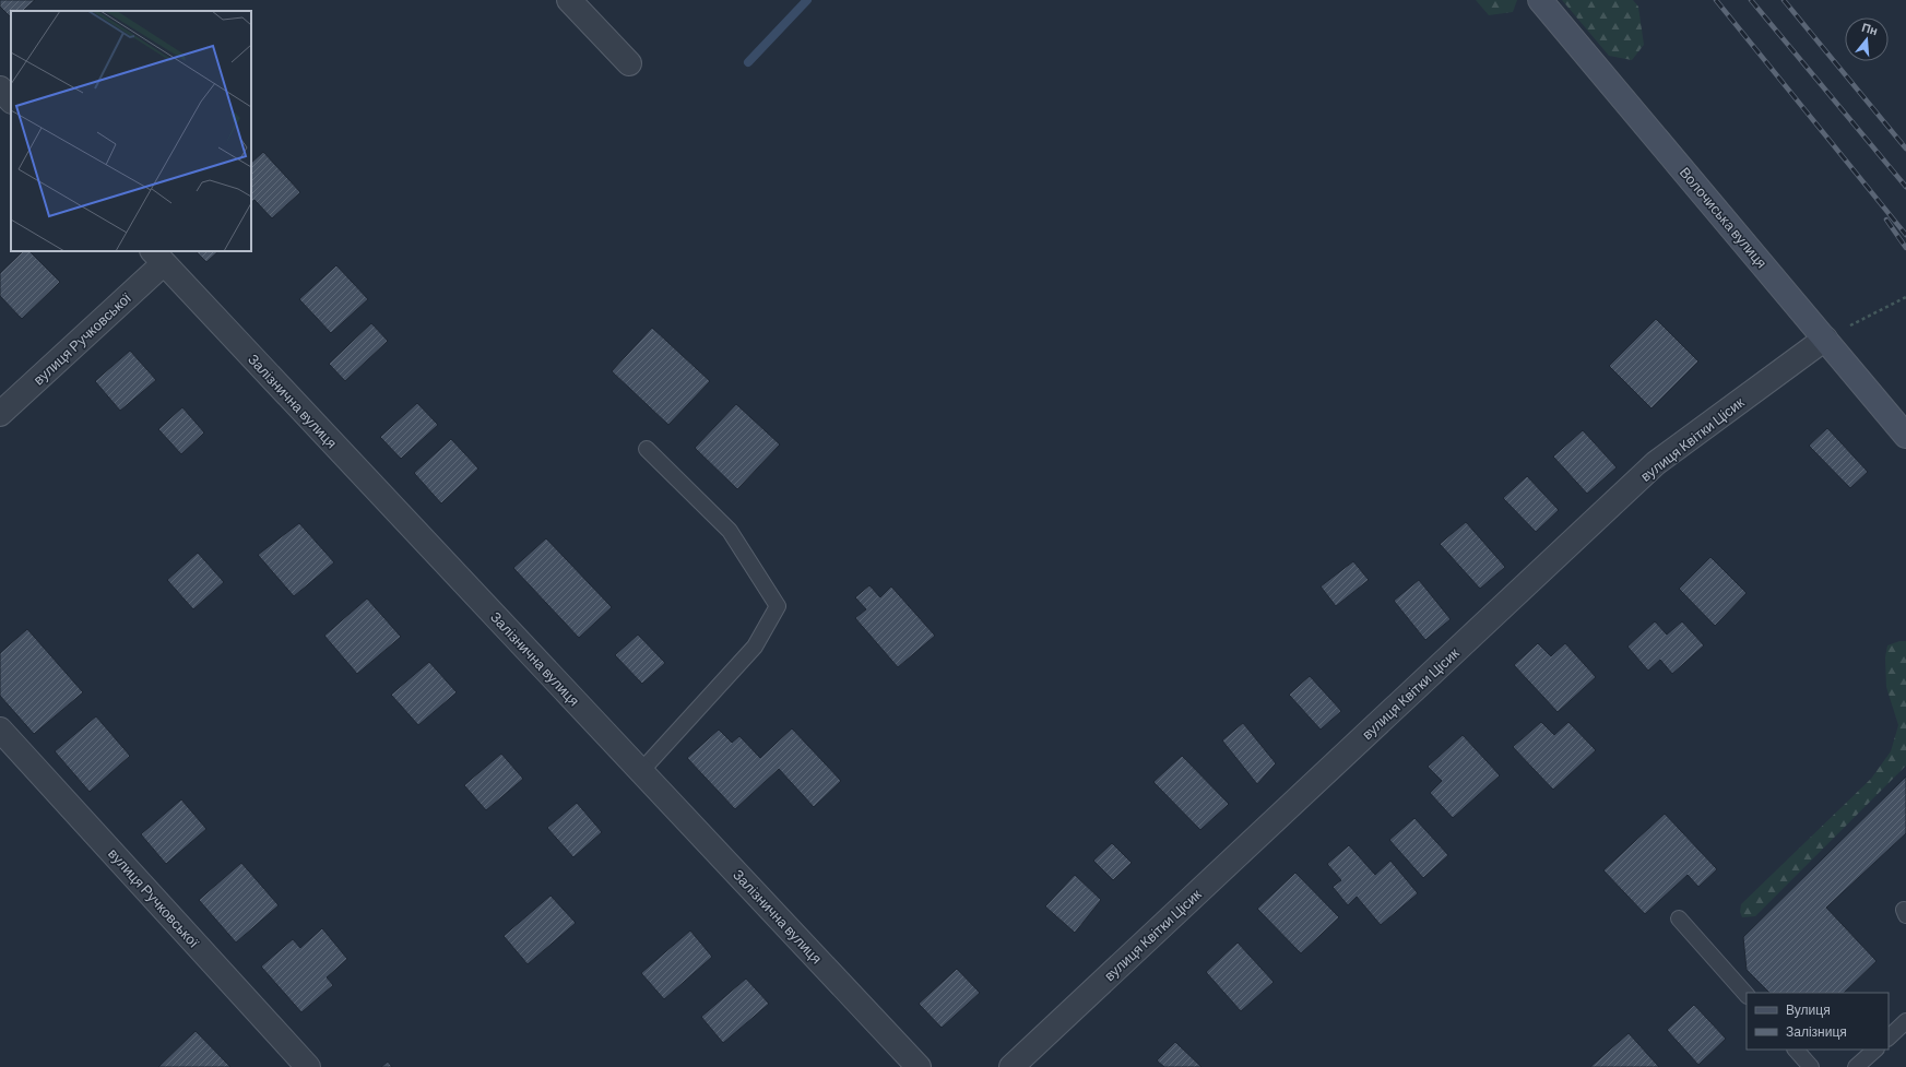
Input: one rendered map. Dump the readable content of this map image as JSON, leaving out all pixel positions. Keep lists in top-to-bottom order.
{
  "streets": {
    "main road": ["Волочиська вулиця"],
    "street": ["вулиця Ручковської", "Залізнична вулиця", "вулиця Квітки Цісик"]
  },
  "crossings": [
    ["Волочиська вулиця", "вулиця Квітки Цісик"],
    ["вулиця Ручковської", "Залізнична вулиця"]
  ],
  "legend": ["Вулиця", "Залізниця"],
  "north": "top"
}
